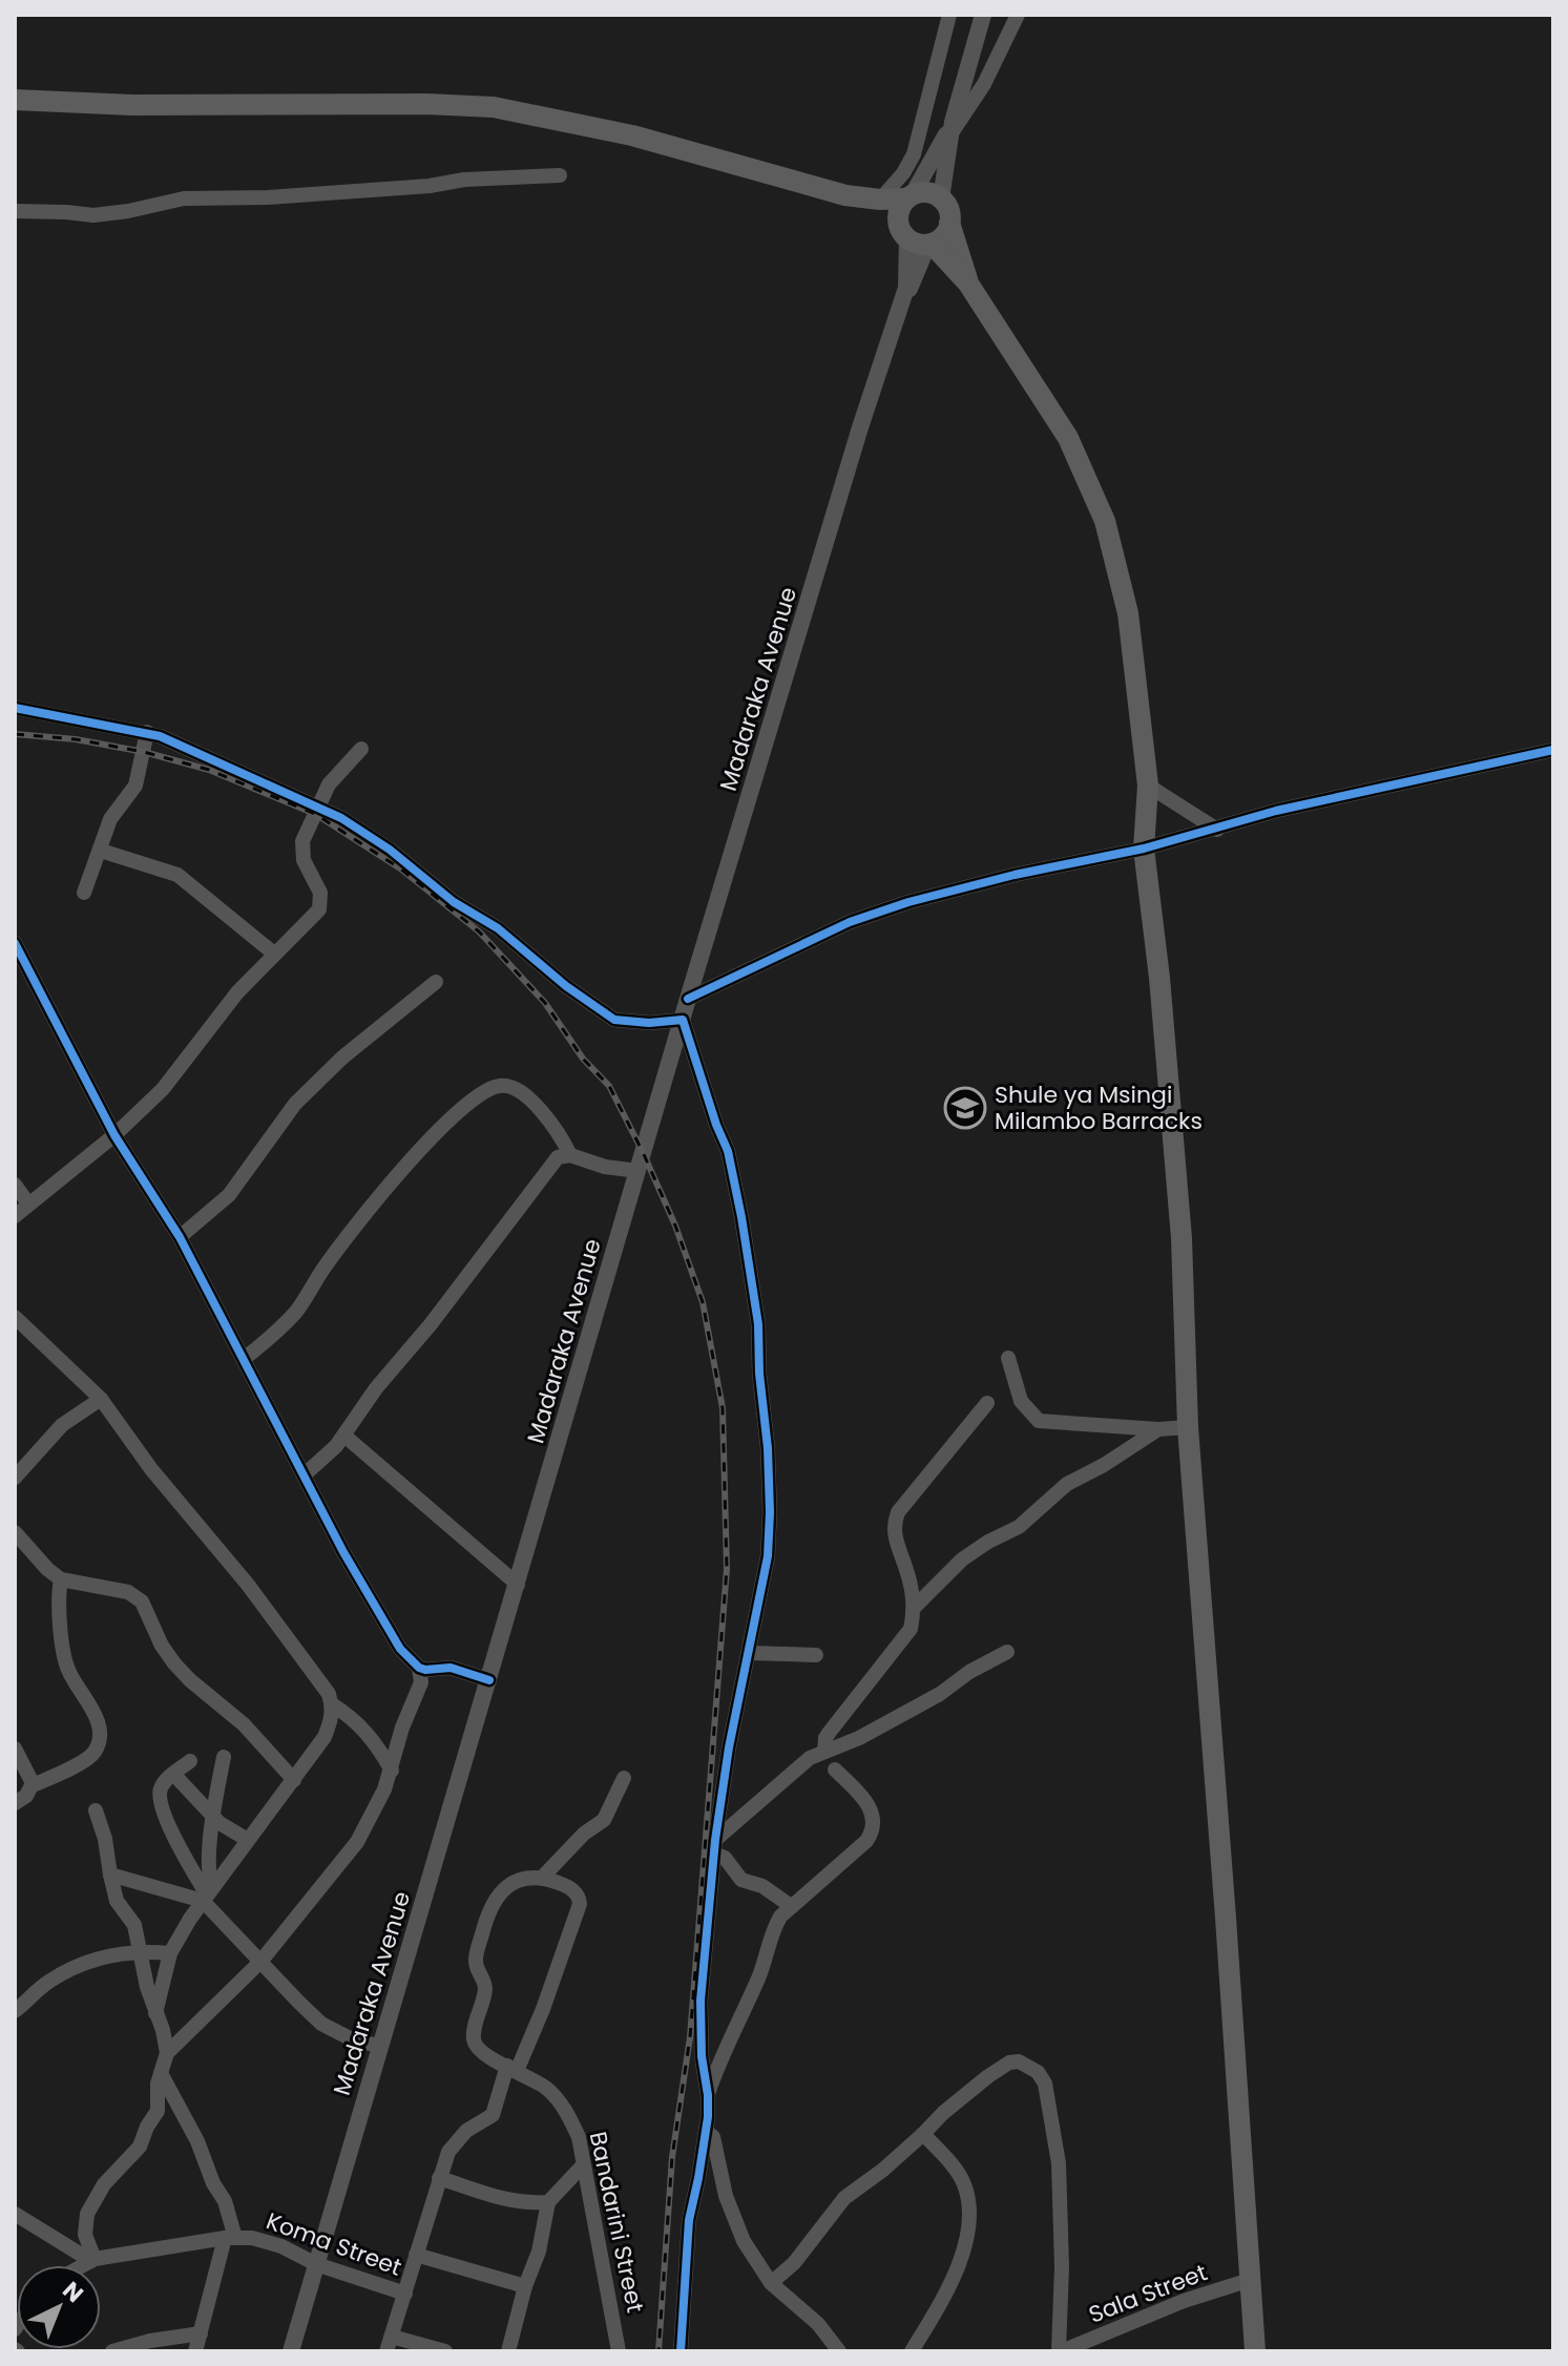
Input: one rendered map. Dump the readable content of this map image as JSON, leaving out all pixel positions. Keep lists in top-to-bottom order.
{
  "streets": {
    "main road": ["Madaraka Avenue"],
    "street": ["Bandarini Street", "Koma Street", "Sala Street"]
  },
  "crossings": [
    ["Madaraka Avenue", "Koma Street"]
  ],
  "places": {
    "school or university": ["Shule ya Msingi Milambo Barracks"]
  },
  "north": "top right"
}
